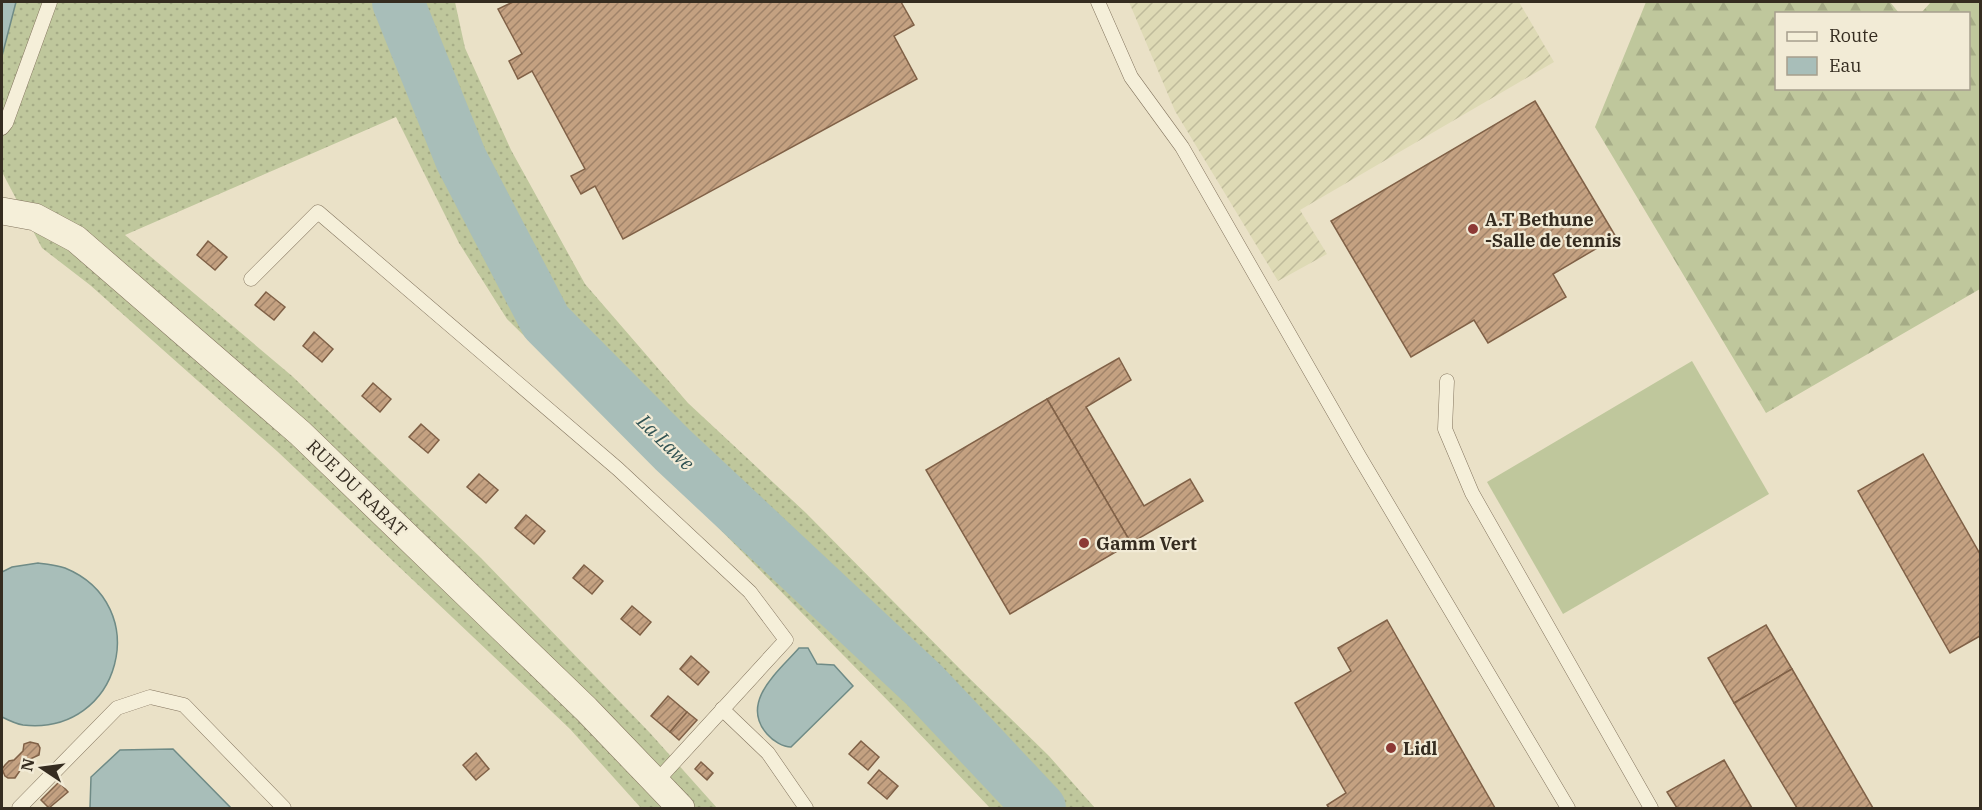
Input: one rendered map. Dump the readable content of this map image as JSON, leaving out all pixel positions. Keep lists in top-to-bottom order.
{
  "streets": {
    "street": ["RUE DU RABAT"]
  },
  "water": ["La Lawe"],
  "places": ["A.T Bethune -Salle de tennis", "Gamm Vert", "Lidl"],
  "legend": ["Route", "Eau"],
  "north": "left"
}
